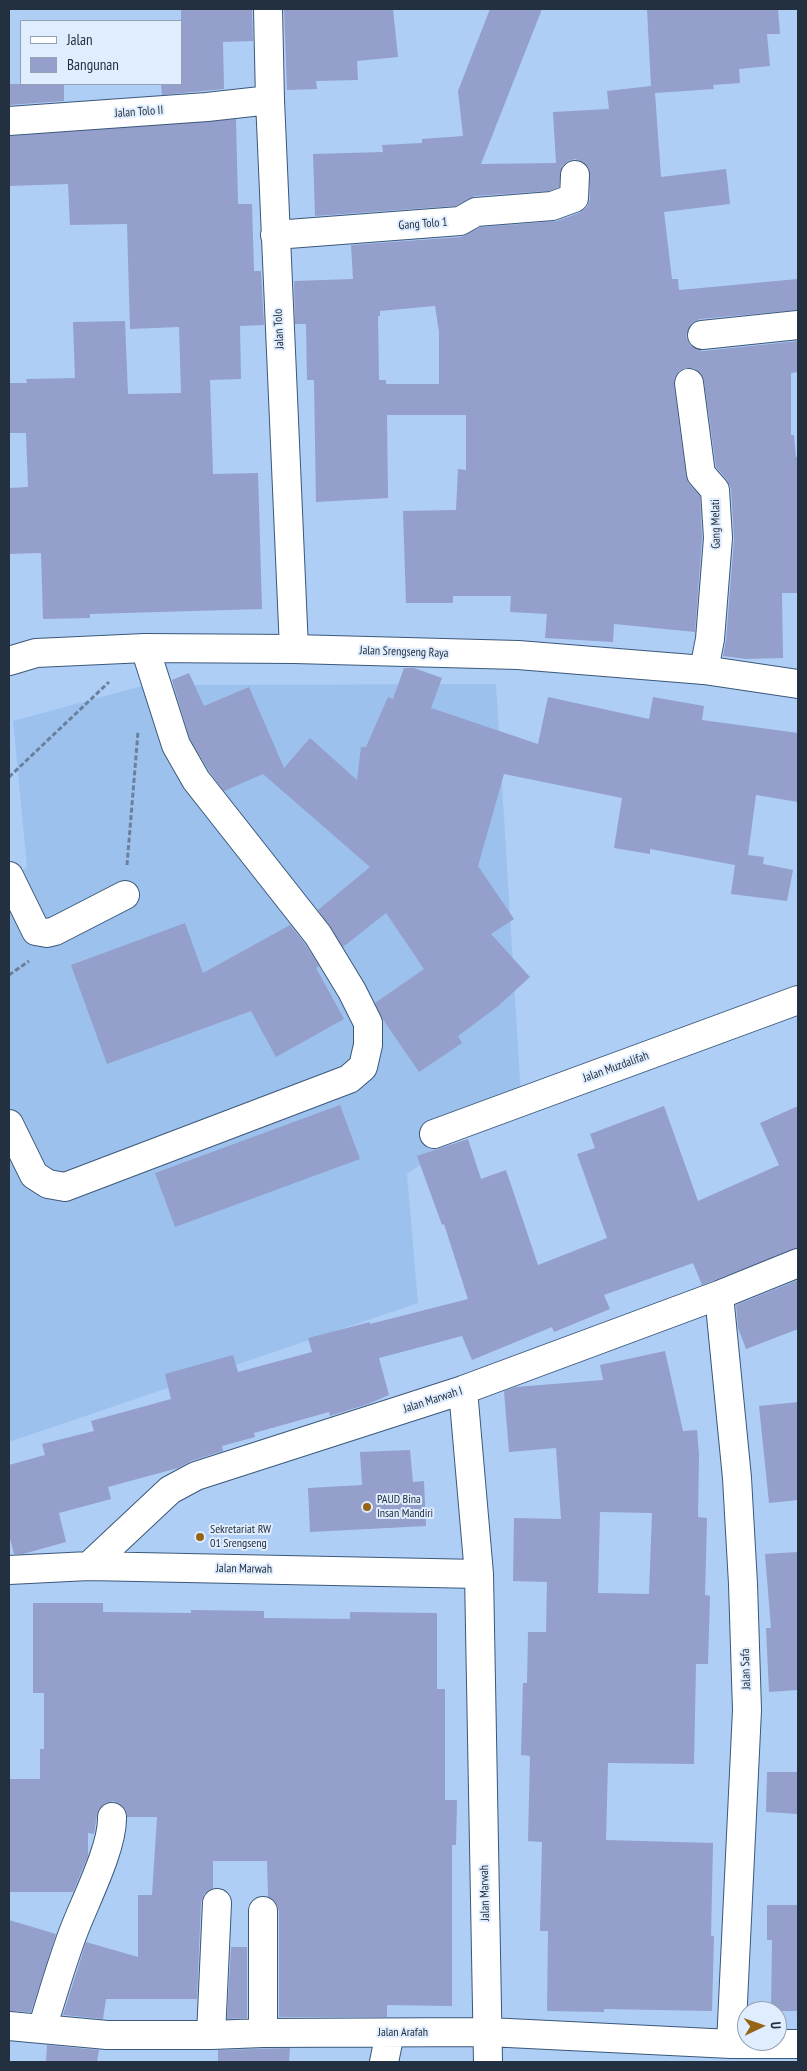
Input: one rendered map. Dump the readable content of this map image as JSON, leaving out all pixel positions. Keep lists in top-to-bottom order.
{
  "streets": {
    "street": [
      "Jalan Tolo II",
      "Gang Tolo 1",
      "Jalan Tolo",
      "Gang Melati",
      "Jalan Srengseng Raya",
      "Jalan Muzdalifah",
      "Jalan Marwah I",
      "Jalan Marwah",
      "Jalan Safa",
      "Jalan Arafah"
    ]
  },
  "crossings": [
    ["Jalan Tolo II", "Jalan Tolo"],
    ["Gang Tolo 1", "Jalan Tolo"],
    ["Jalan Tolo", "Jalan Srengseng Raya"],
    ["Gang Melati", "Jalan Srengseng Raya"],
    ["Jalan Marwah I", "Jalan Marwah"],
    ["Jalan Marwah I", "Jalan Safa"],
    ["Jalan Marwah", "Jalan Arafah"],
    ["Jalan Safa", "Jalan Arafah"]
  ],
  "places": ["PAUD Bina Insan Mandiri", "Sekretariat RW 01 Srengseng"],
  "legend": ["Jalan", "Bangunan"],
  "north": "right"
}
